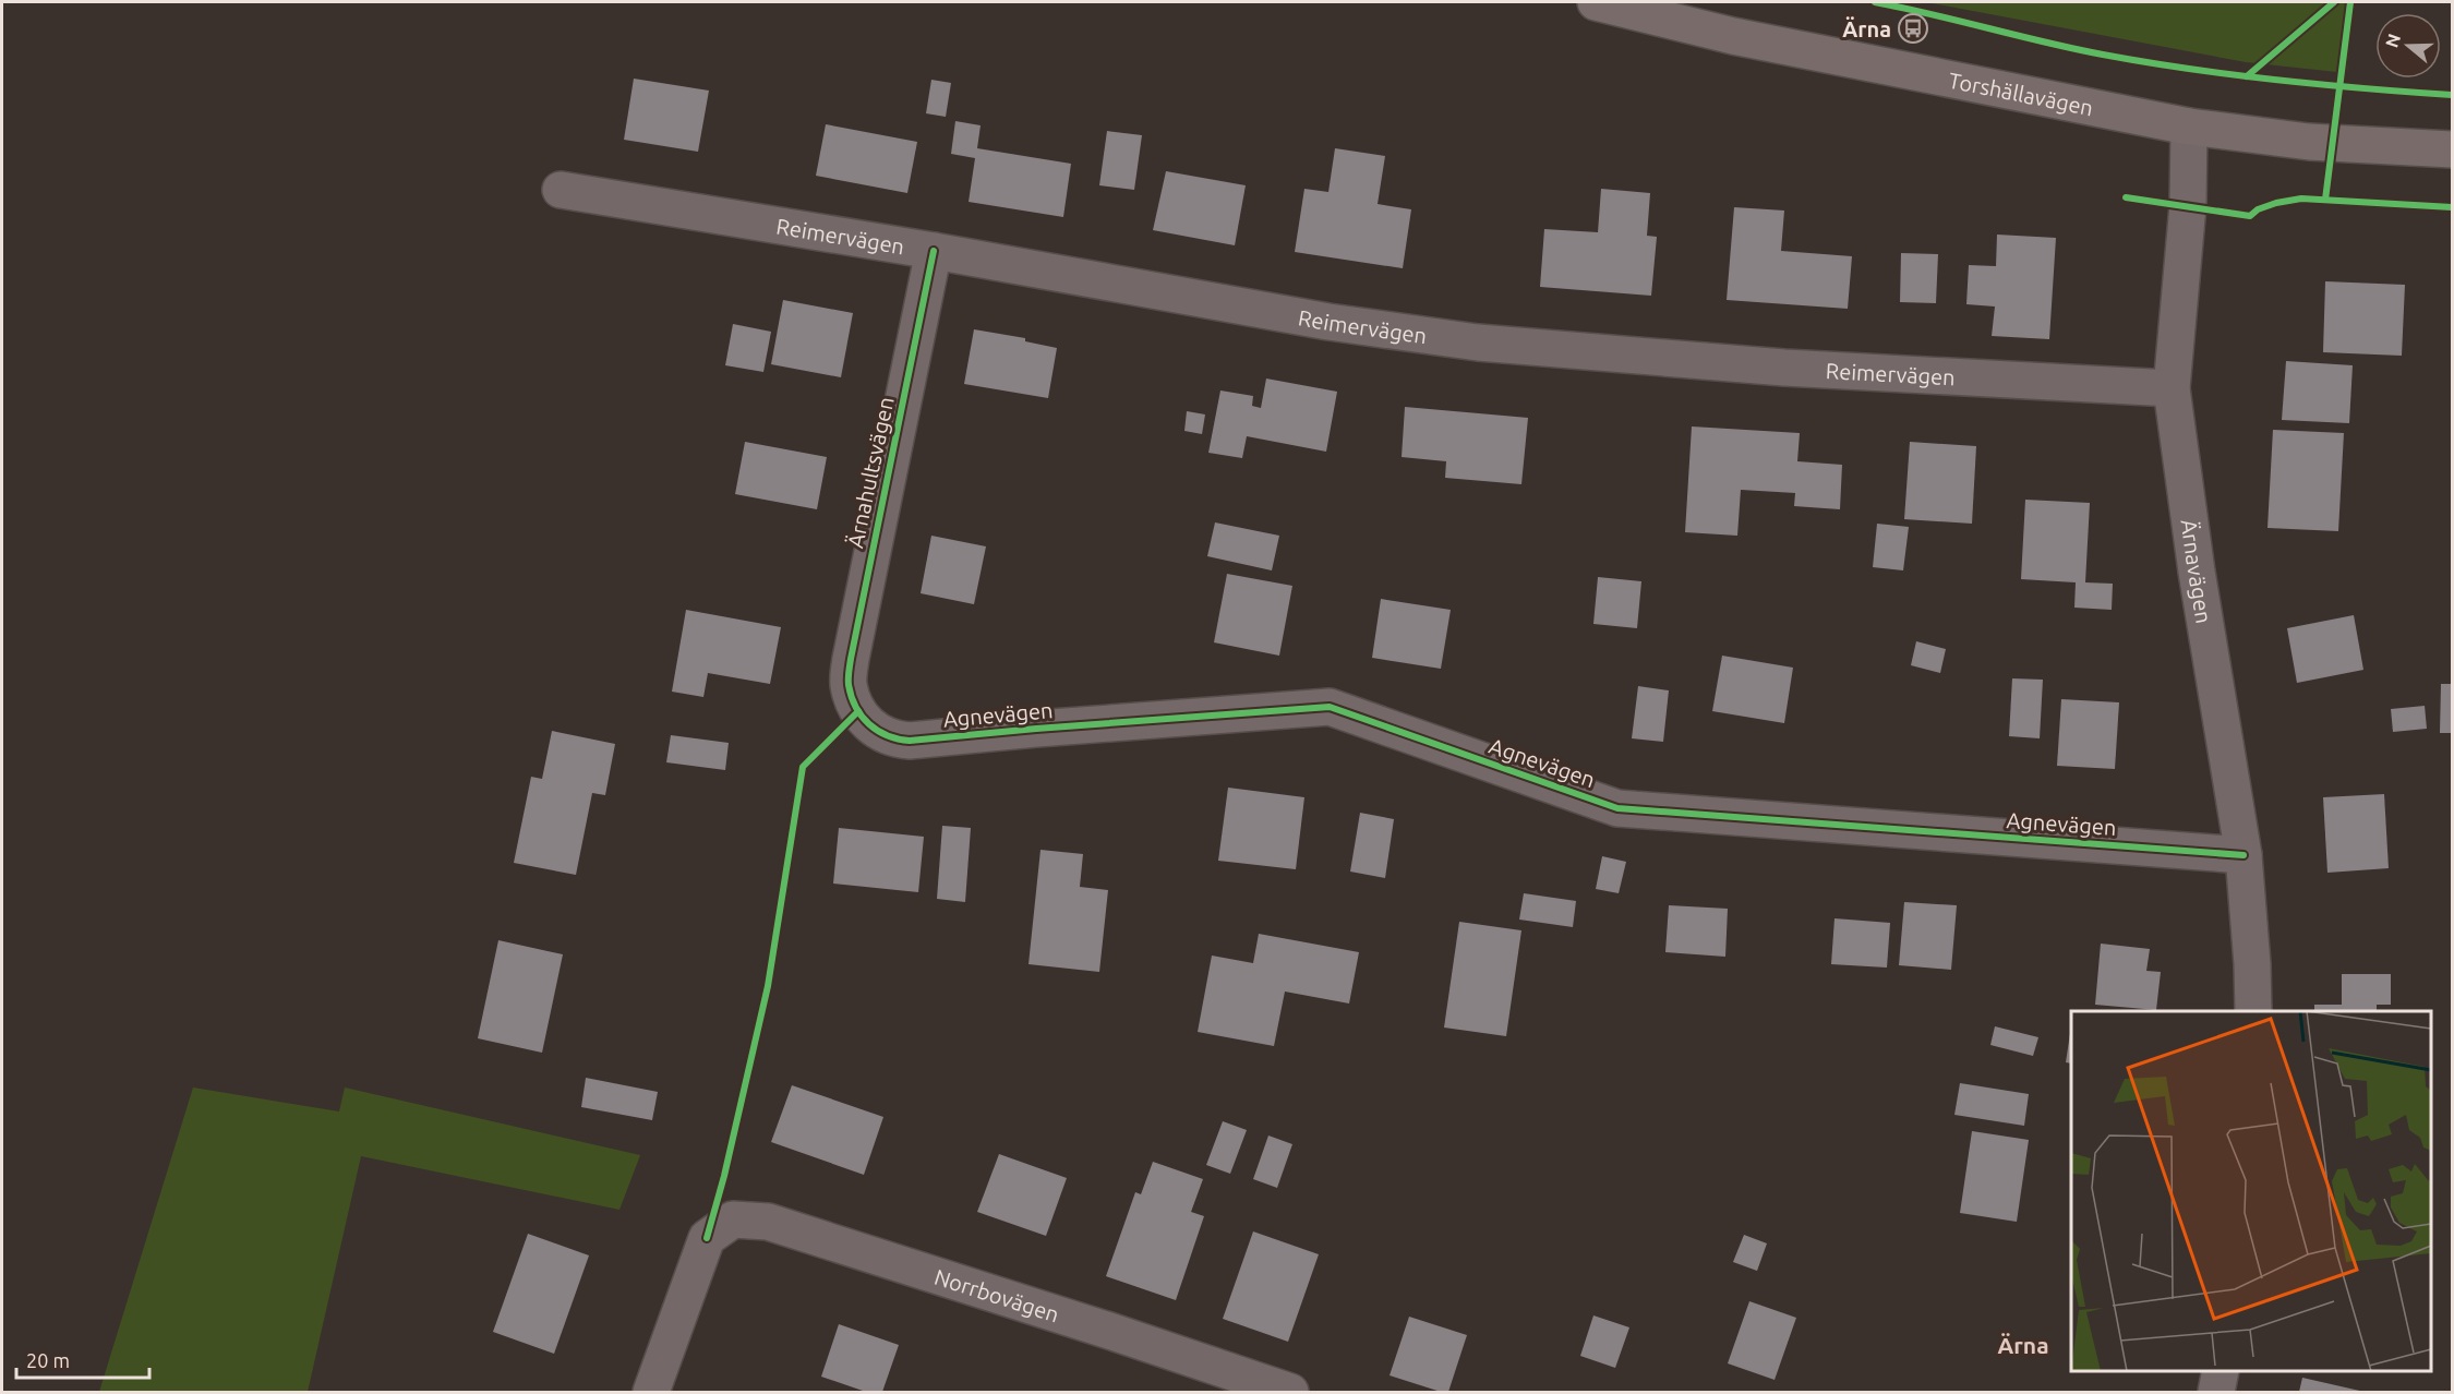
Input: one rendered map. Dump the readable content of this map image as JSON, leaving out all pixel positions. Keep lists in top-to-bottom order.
{
  "streets": {
    "main road": ["Torshällavägen"],
    "street": [
      "Reimervägen",
      "Ärnahultsvägen",
      "Ärnavägen",
      "Agnevägen",
      "Norrbovägen"
    ]
  },
  "crossings": [
    ["Torshällavägen", "Ärnavägen"],
    ["Reimervägen", "Ärnahultsvägen"],
    ["Reimervägen", "Ärnavägen"],
    ["Ärnahultsvägen", "Agnevägen"],
    ["Ärnavägen", "Agnevägen"]
  ],
  "districts": ["Ärna"],
  "places": {
    "bus stop": ["Ärna"]
  },
  "scale_bar": "20 m",
  "north": "left"
}
